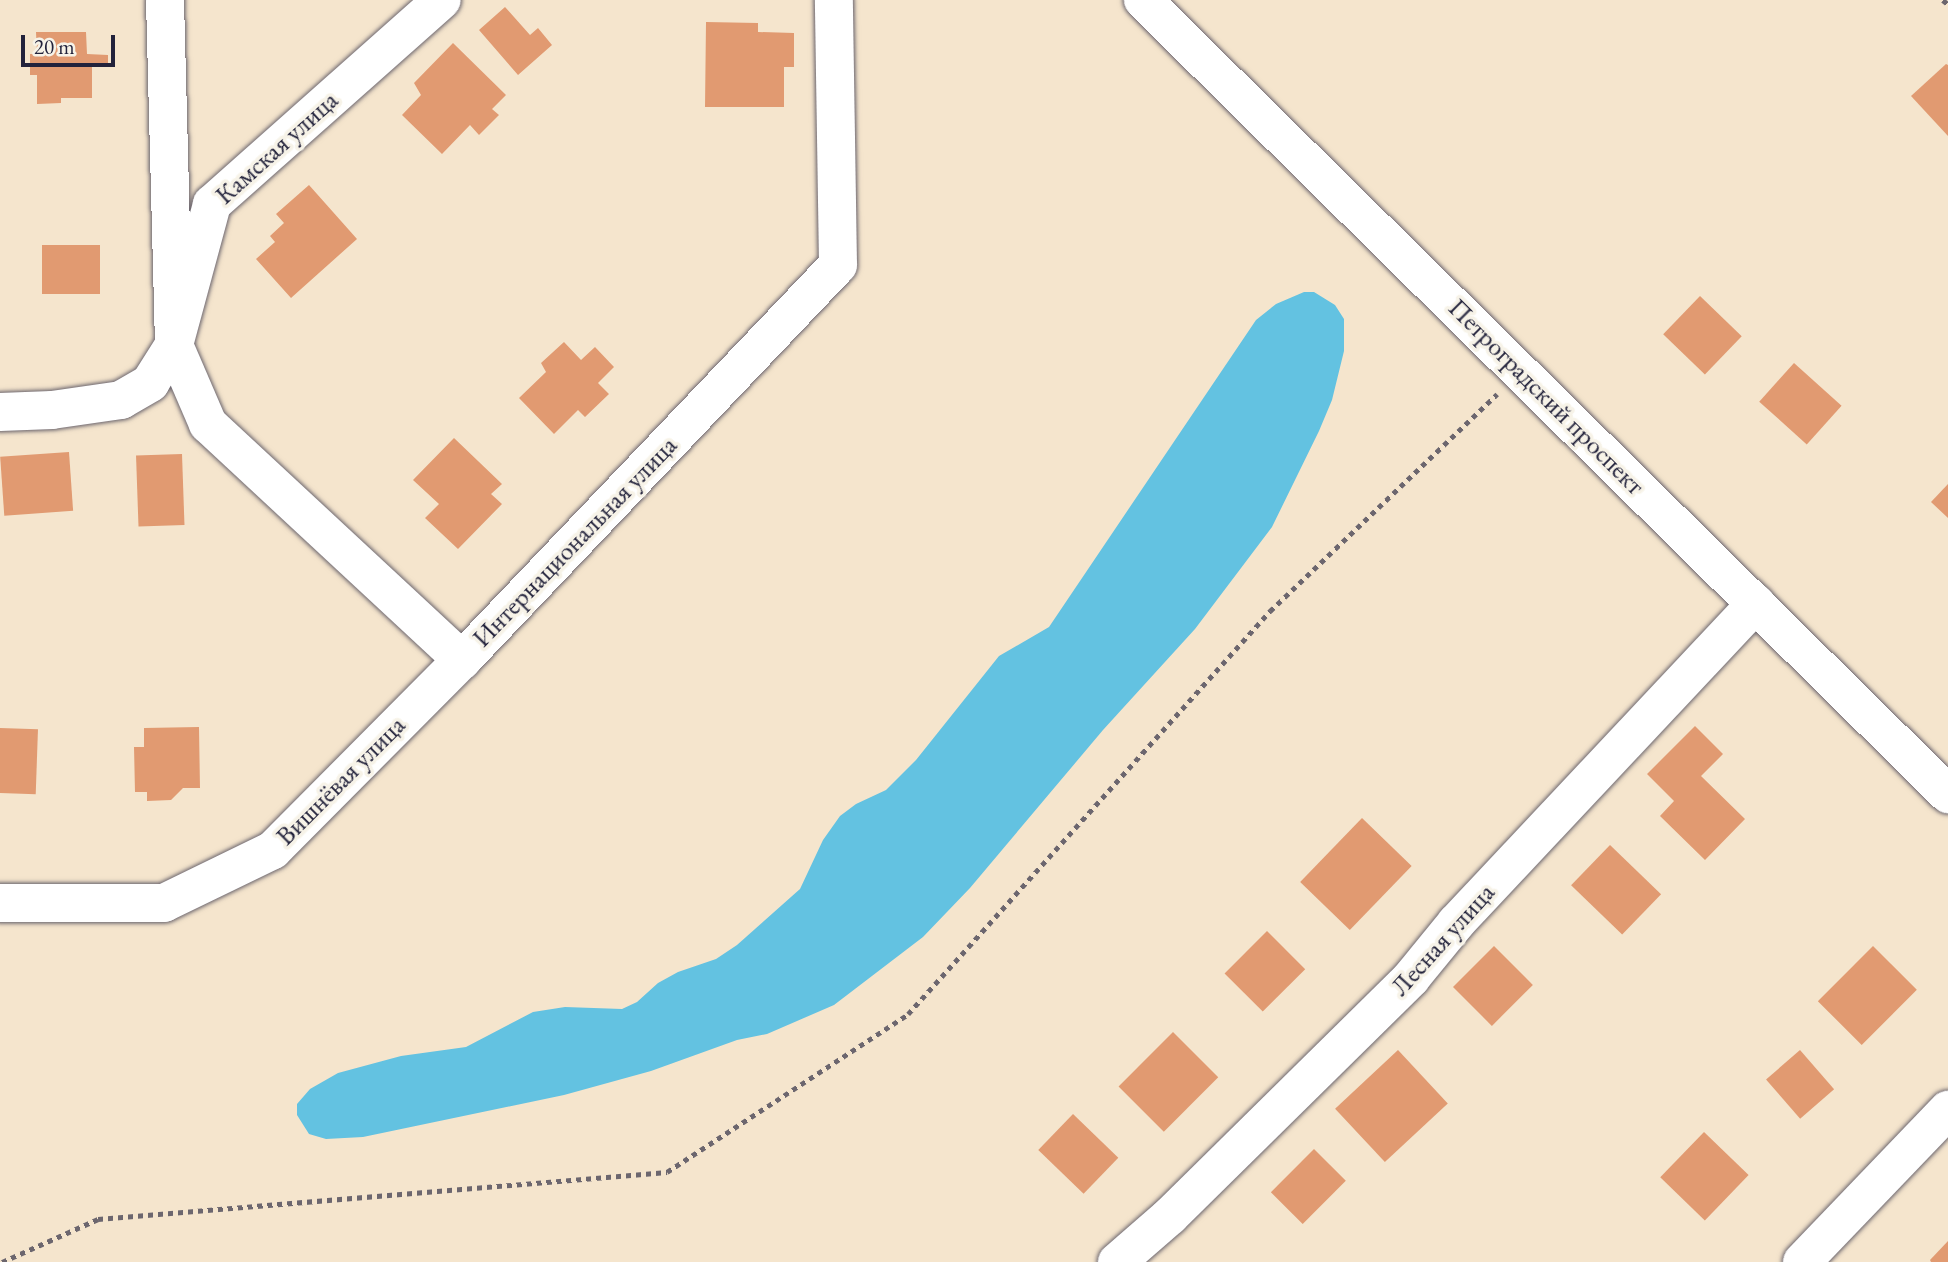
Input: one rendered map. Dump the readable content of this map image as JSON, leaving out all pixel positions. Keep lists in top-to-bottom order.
{
  "streets": {
    "street": [
      "Камская улица",
      "Петроградский проспект",
      "Интернациональная улица",
      "Вишнёвая улица",
      "Лесная улица"
    ]
  },
  "crossings": [
    ["Камская улица", "Интернациональная улица"],
    ["Петроградский проспект", "Лесная улица"],
    ["Интернациональная улица", "Вишнёвая улица"]
  ],
  "scale_bar": "20 m"
}
